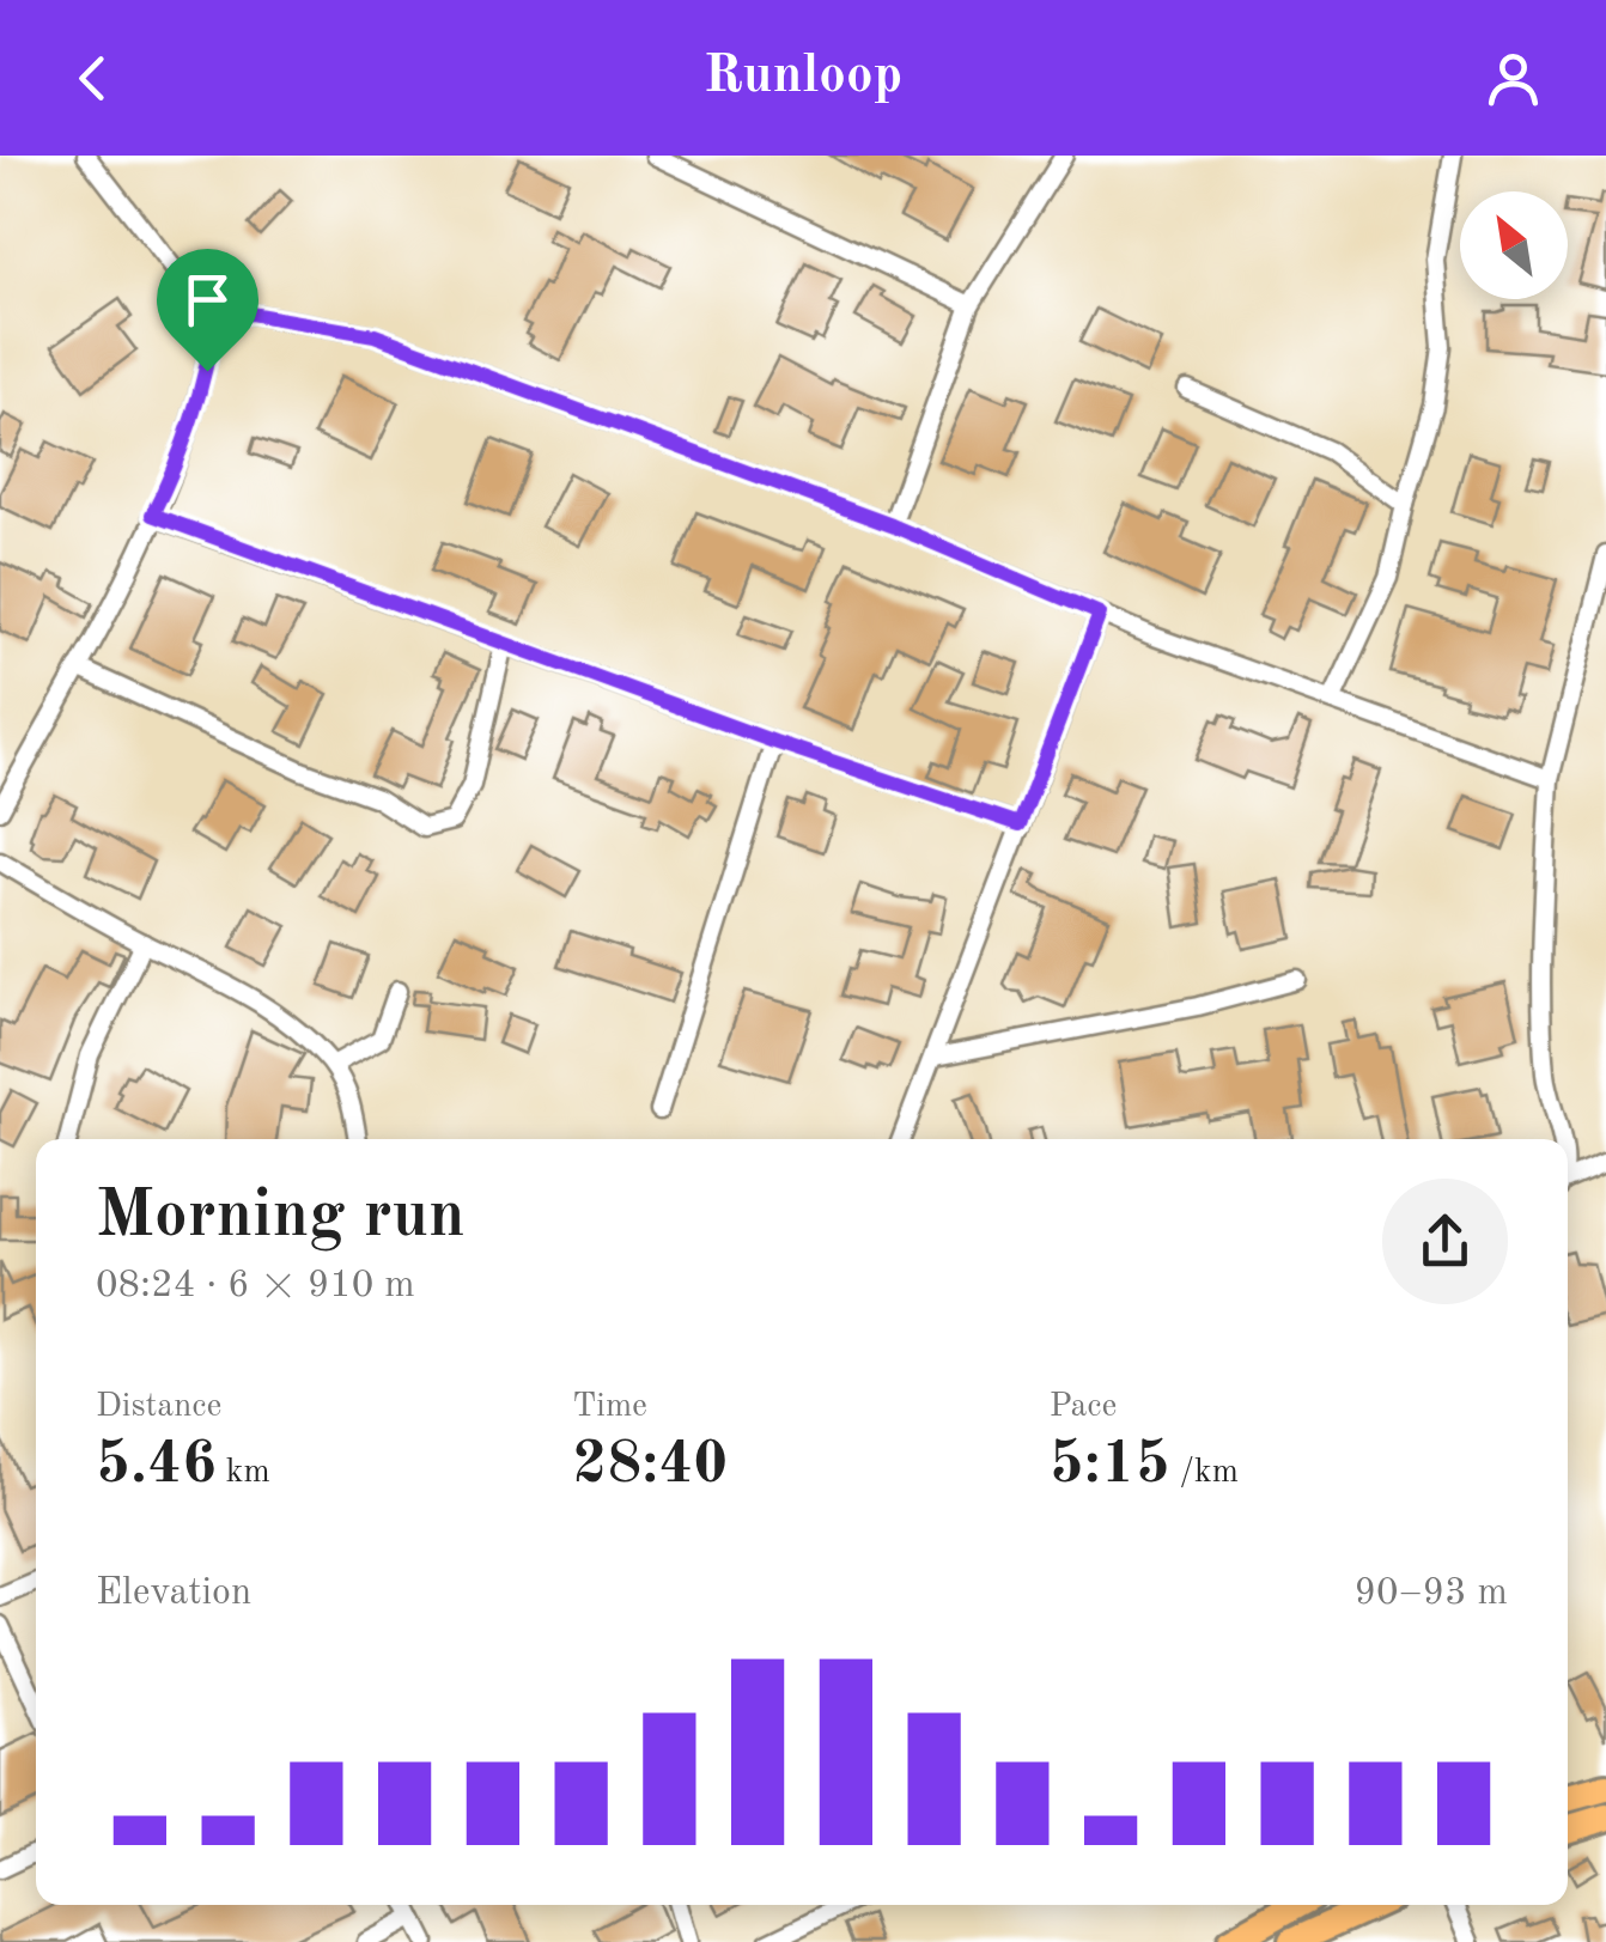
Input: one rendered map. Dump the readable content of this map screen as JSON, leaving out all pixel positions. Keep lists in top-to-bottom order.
{
  "north": "top left",
  "page": {
    "header": "Runloop",
    "heading": ["Morning run", "08:24 · 6 × 910 m"],
    "stats": [
      ["Distance", "5.46 km"],
      ["Time", "28:40"],
      ["Pace", "5:15 /km"]
    ],
    "chart": ["Elevation", "90–93 m"]
  }
}
